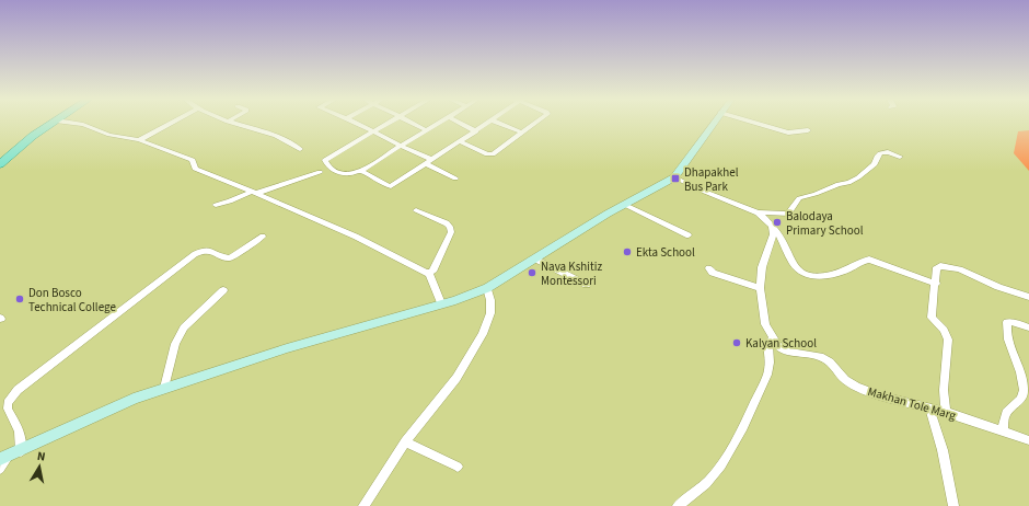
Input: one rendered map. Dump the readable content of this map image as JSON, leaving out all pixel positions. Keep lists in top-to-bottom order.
{
  "streets": {
    "street": ["Makhan Tole Marg"]
  },
  "places": {
    "transit": ["Dhapakhel Bus Park"],
    "other": [
      "Balodaya Primary School",
      "Ekta School",
      "Nava Kshitiz Montessori",
      "Don Bosco Technical College",
      "Kalyan School"
    ]
  },
  "north": "top"
}
